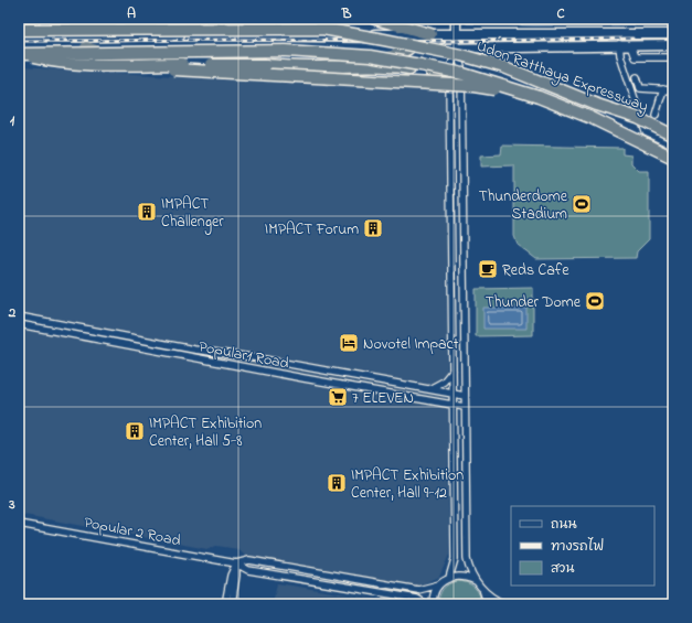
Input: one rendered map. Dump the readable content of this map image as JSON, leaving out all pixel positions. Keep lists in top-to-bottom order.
{
  "streets": {
    "highway": ["Udon Ratthaya Expressway"],
    "street": ["Popular1 Road", "Popular 2 Road"]
  },
  "places": {
    "sports": ["Thunderdome Stadium", "Thunder Dome"],
    "building": [
      "IMPACT Challenger",
      "IMPACT Forum",
      "IMPACT Exhibition Center, Hall 5-8",
      "IMPACT Exhibition Center, Hall 9-12"
    ],
    "cafe": ["Reds Cafe"],
    "hotel": ["Novotel Impact"],
    "supermarket": ["7 ELEVEN"]
  },
  "legend": ["ถนน", "ทางรถไฟ", "สวน"],
  "grid": {
    "columns": ["A", "B", "C"],
    "rows": ["1", "2", "3"]
  }
}
